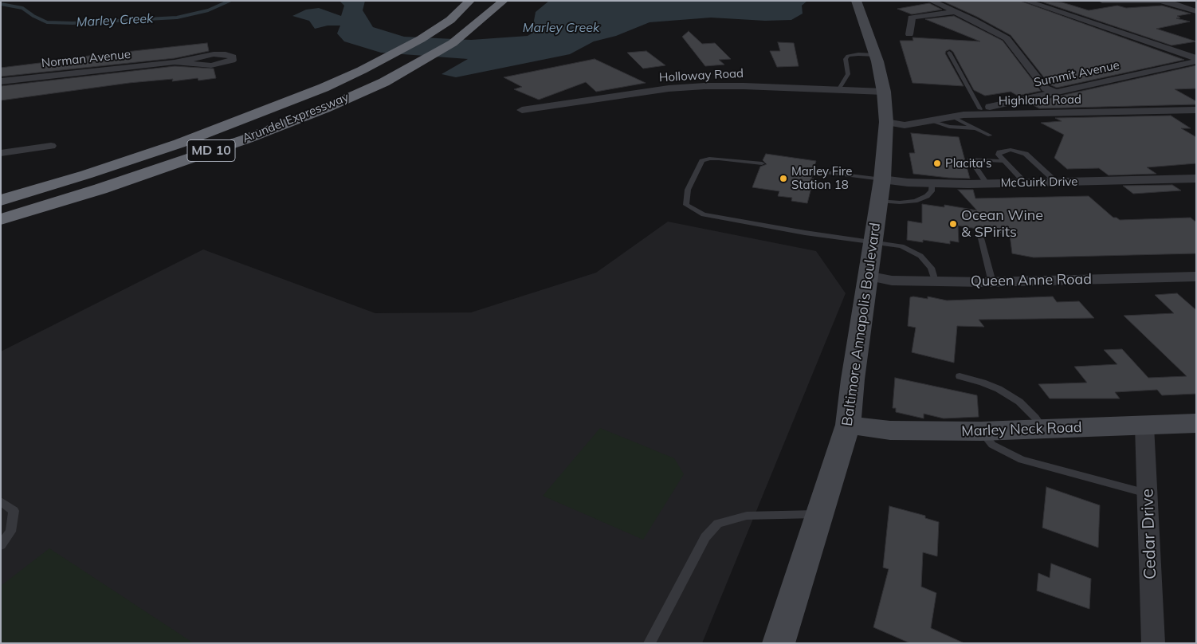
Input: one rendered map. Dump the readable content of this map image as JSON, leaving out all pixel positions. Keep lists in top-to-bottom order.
{
  "streets": {
    "highway": ["Arundel Expressway", "MD 10"],
    "main road": ["Baltimore Annapolis Boulevard", "Marley Neck Road"],
    "street": [
      "Norman Avenue",
      "Summit Avenue",
      "Holloway Road",
      "Highland Road",
      "McGuirk Drive",
      "Queen Anne Road",
      "Cedar Drive"
    ]
  },
  "crossings": [
    ["Summit Avenue", "Highland Road"],
    ["Holloway Road", "Baltimore Annapolis Boulevard"],
    ["Highland Road", "Baltimore Annapolis Boulevard"],
    ["McGuirk Drive", "Baltimore Annapolis Boulevard"],
    ["Queen Anne Road", "Baltimore Annapolis Boulevard"],
    ["Baltimore Annapolis Boulevard", "Marley Neck Road"],
    ["Marley Neck Road", "Cedar Drive"]
  ],
  "water": ["Marley Creek"],
  "places": ["Placita's", "Marley Fire Station 18", "Ocean Wine & SPirits"]
}
